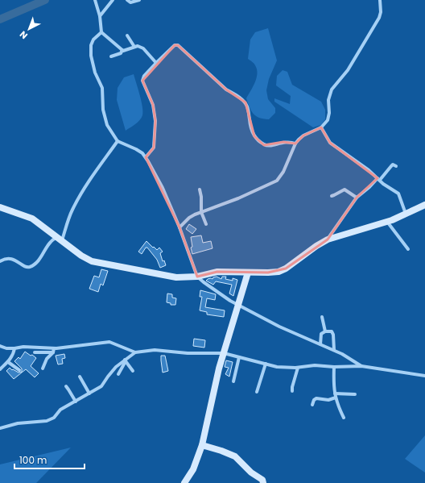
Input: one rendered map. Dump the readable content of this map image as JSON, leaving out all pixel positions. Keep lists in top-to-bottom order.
{
  "scale_bar": "100 m",
  "north": "bottom left"
}
